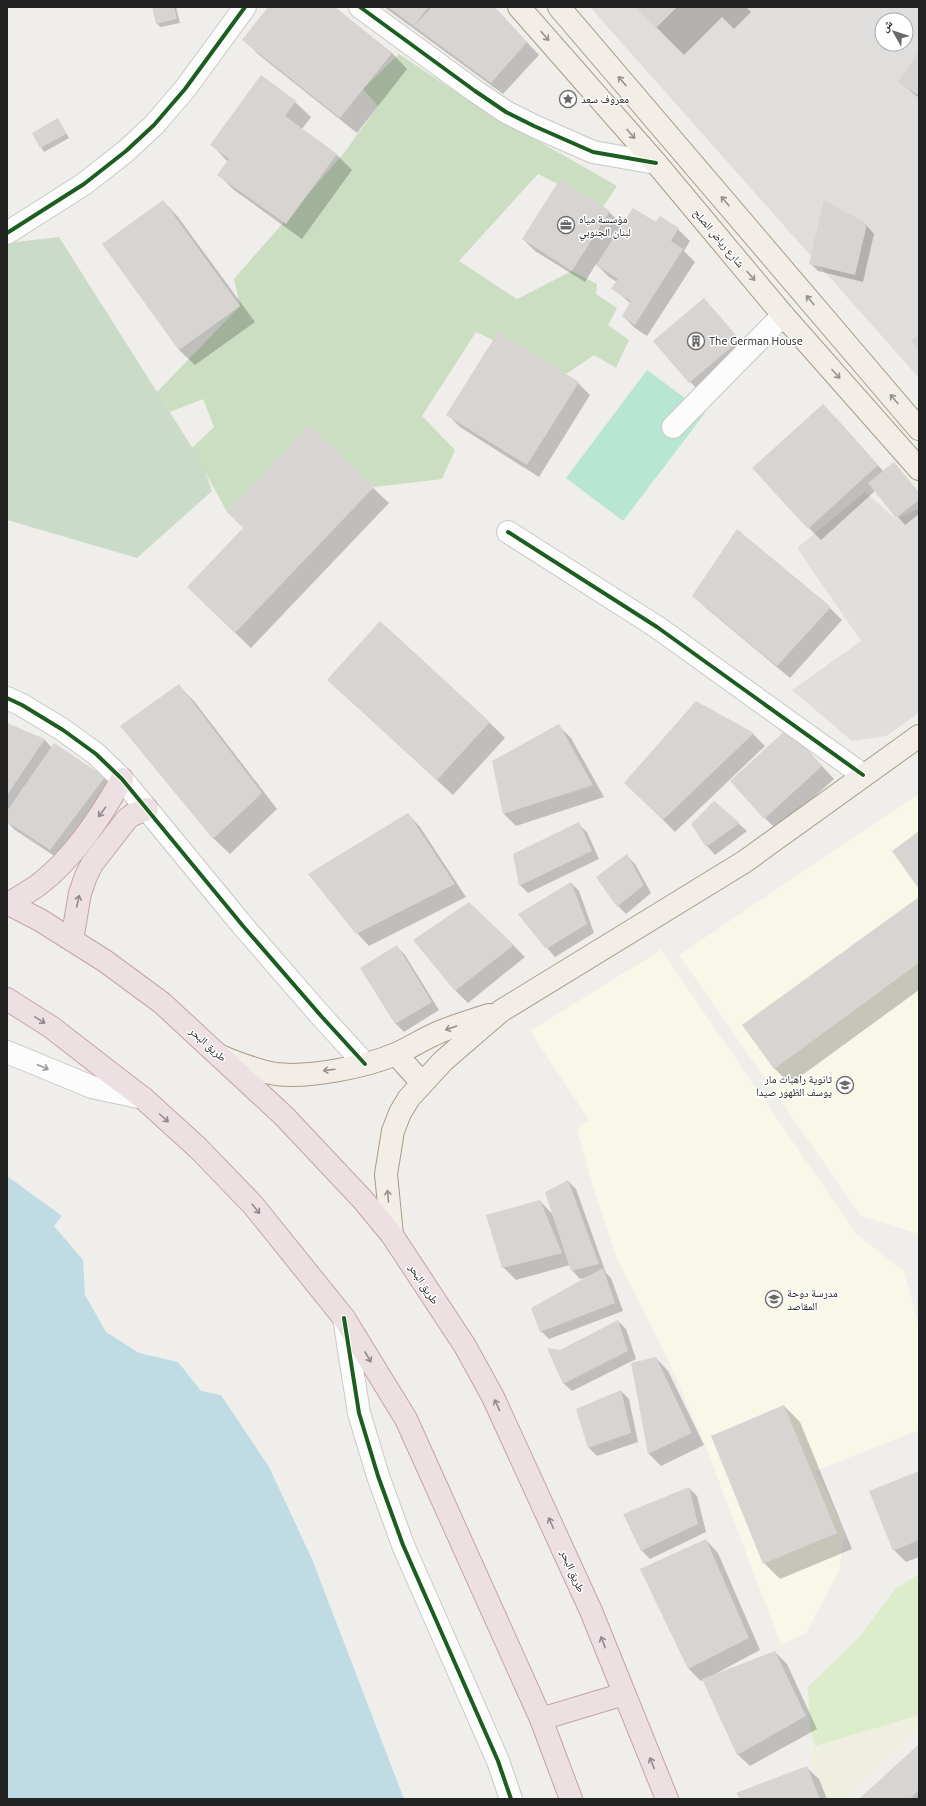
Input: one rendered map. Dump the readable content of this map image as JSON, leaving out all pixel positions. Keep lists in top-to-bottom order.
{
  "streets": {
    "highway": ["طريق البحر"],
    "main road": ["شارع رياض الصلح"]
  },
  "places": {
    "place": ["معروف سعد"],
    "office": ["مؤسسة مياه لبنان الجنوبي"],
    "building": ["The German House"],
    "school or university": ["ثانوية راهبات مار يوسف الظهور صيدا", "مدرسة دوحة المقاصد"]
  },
  "north": "top left"
}
